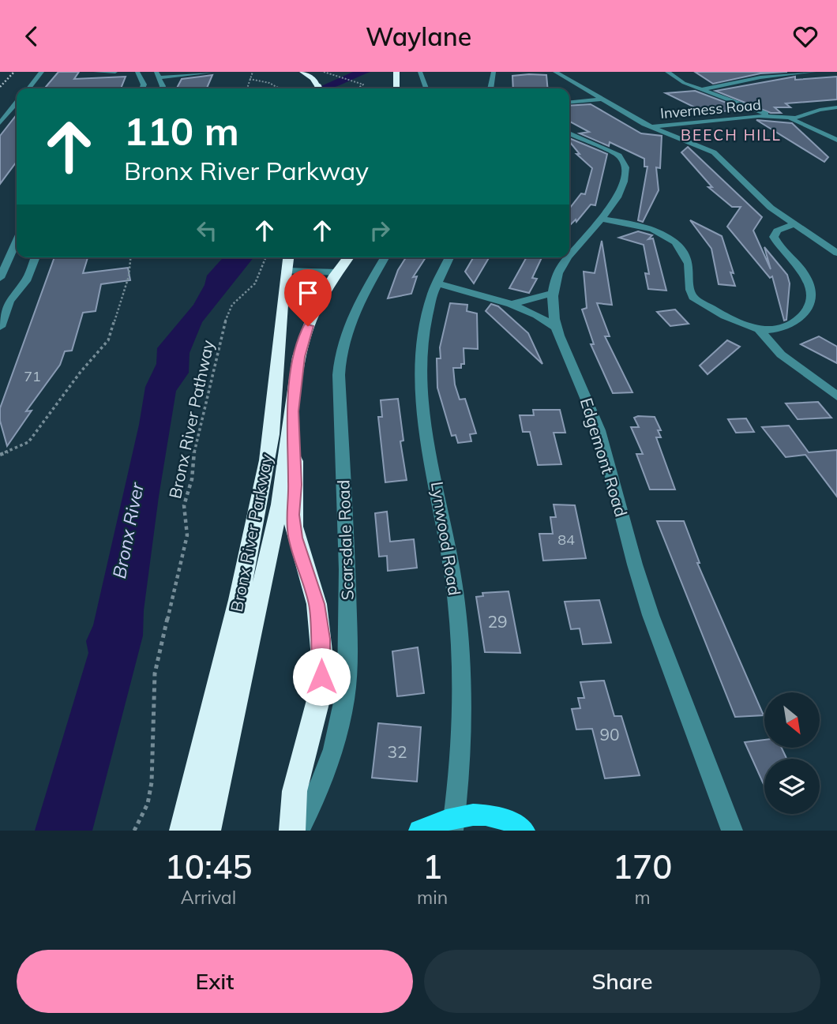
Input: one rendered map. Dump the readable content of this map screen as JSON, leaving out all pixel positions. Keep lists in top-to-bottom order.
{
  "streets": {
    "highway": ["Bronx River Parkway"],
    "street": [
      "Inverness Road",
      "Edgemont Road",
      "Lynwood Road",
      "Scarsdale Road"
    ],
    "path": ["Bronx River Pathway"]
  },
  "districts": ["BEECH HILL"],
  "water": ["Bronx River"],
  "house_numbers": [
    "71",
    "84",
    "29",
    "90",
    "32"
  ],
  "north": "bottom right",
  "page": {
    "header": "Waylane",
    "turn": ["110 m", "Bronx River Parkway"],
    "eta": [
      "10:45",
      "Arrival",
      "1",
      "min",
      "170",
      "m"
    ],
    "buttons": ["Exit", "Share"]
  }
}
